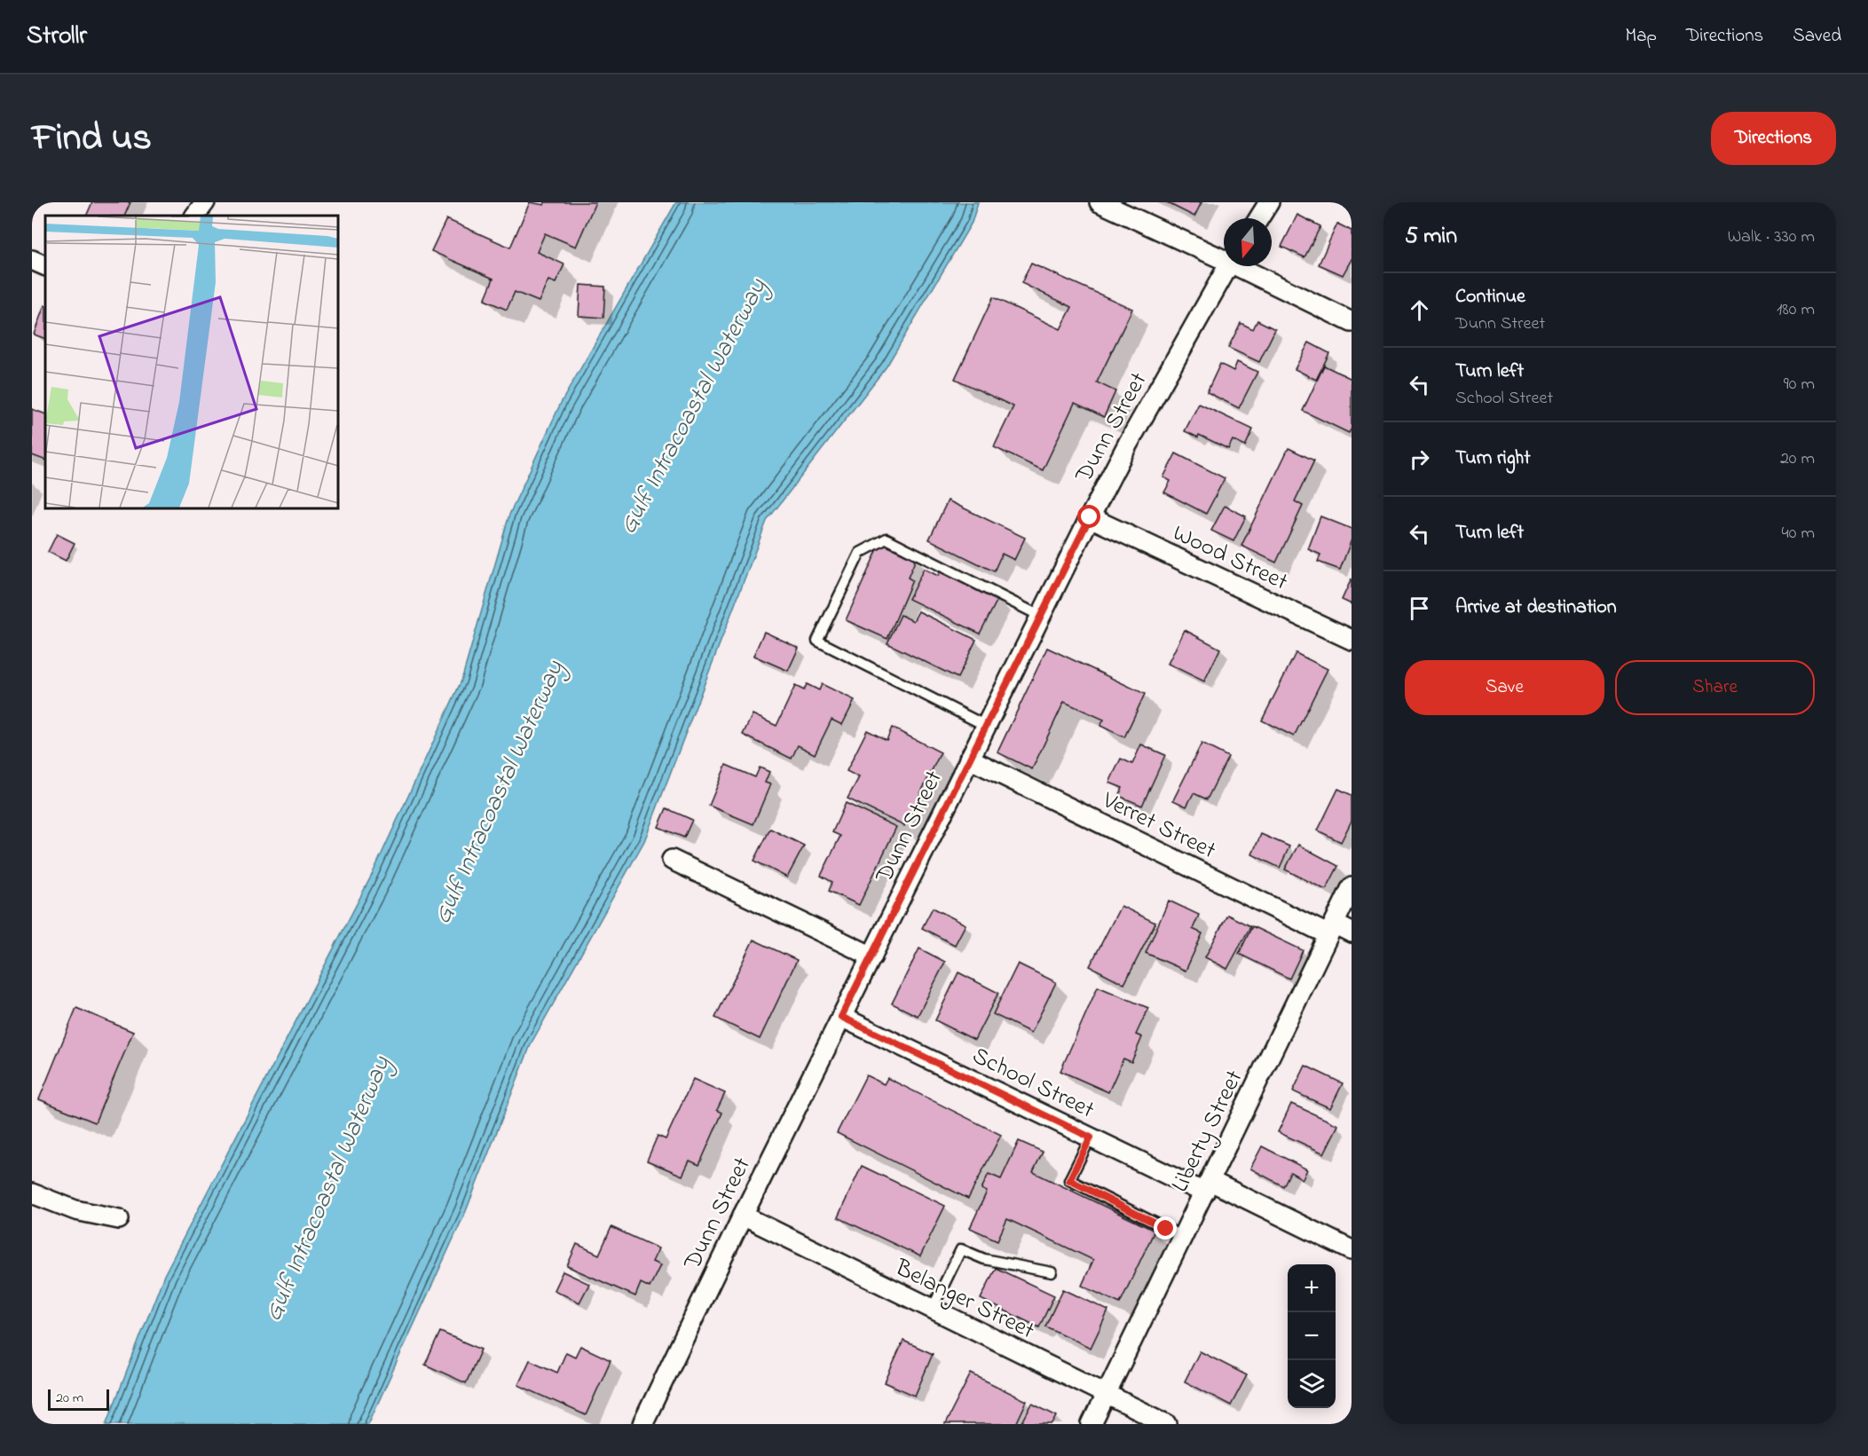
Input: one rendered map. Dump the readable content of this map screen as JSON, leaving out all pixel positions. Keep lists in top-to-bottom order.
{
  "streets": {
    "street": [
      "Dunn Street",
      "Wood Street",
      "Verret Street",
      "School Street",
      "Liberty Street",
      "Belanger Street"
    ]
  },
  "crossings": [
    ["Dunn Street", "Wood Street"],
    ["Dunn Street", "Verret Street"],
    ["Dunn Street", "School Street"],
    ["Dunn Street", "Belanger Street"],
    ["Verret Street", "Liberty Street"],
    ["School Street", "Liberty Street"],
    ["Liberty Street", "Belanger Street"]
  ],
  "water": ["Gulf Intracoastal Waterway"],
  "scale_bar": "20 m",
  "north": "bottom",
  "page": {
    "header": "Strollr",
    "nav": ["Map", "Directions", "Saved"],
    "title": "Find us",
    "buttons": [
      "Directions",
      ["Save", "Share"]
    ],
    "heading": ["5 min", "Walk · 330 m"],
    "list": [
      ["Continue", "Dunn Street", "180 m"],
      ["Turn left", "School Street", "90 m"],
      ["Turn right", "20 m"],
      ["Turn left", "40 m"],
      "Arrive at destination"
    ],
    "map_buttons": ["+", "−"],
    "scale": "20 m"
  }
}
